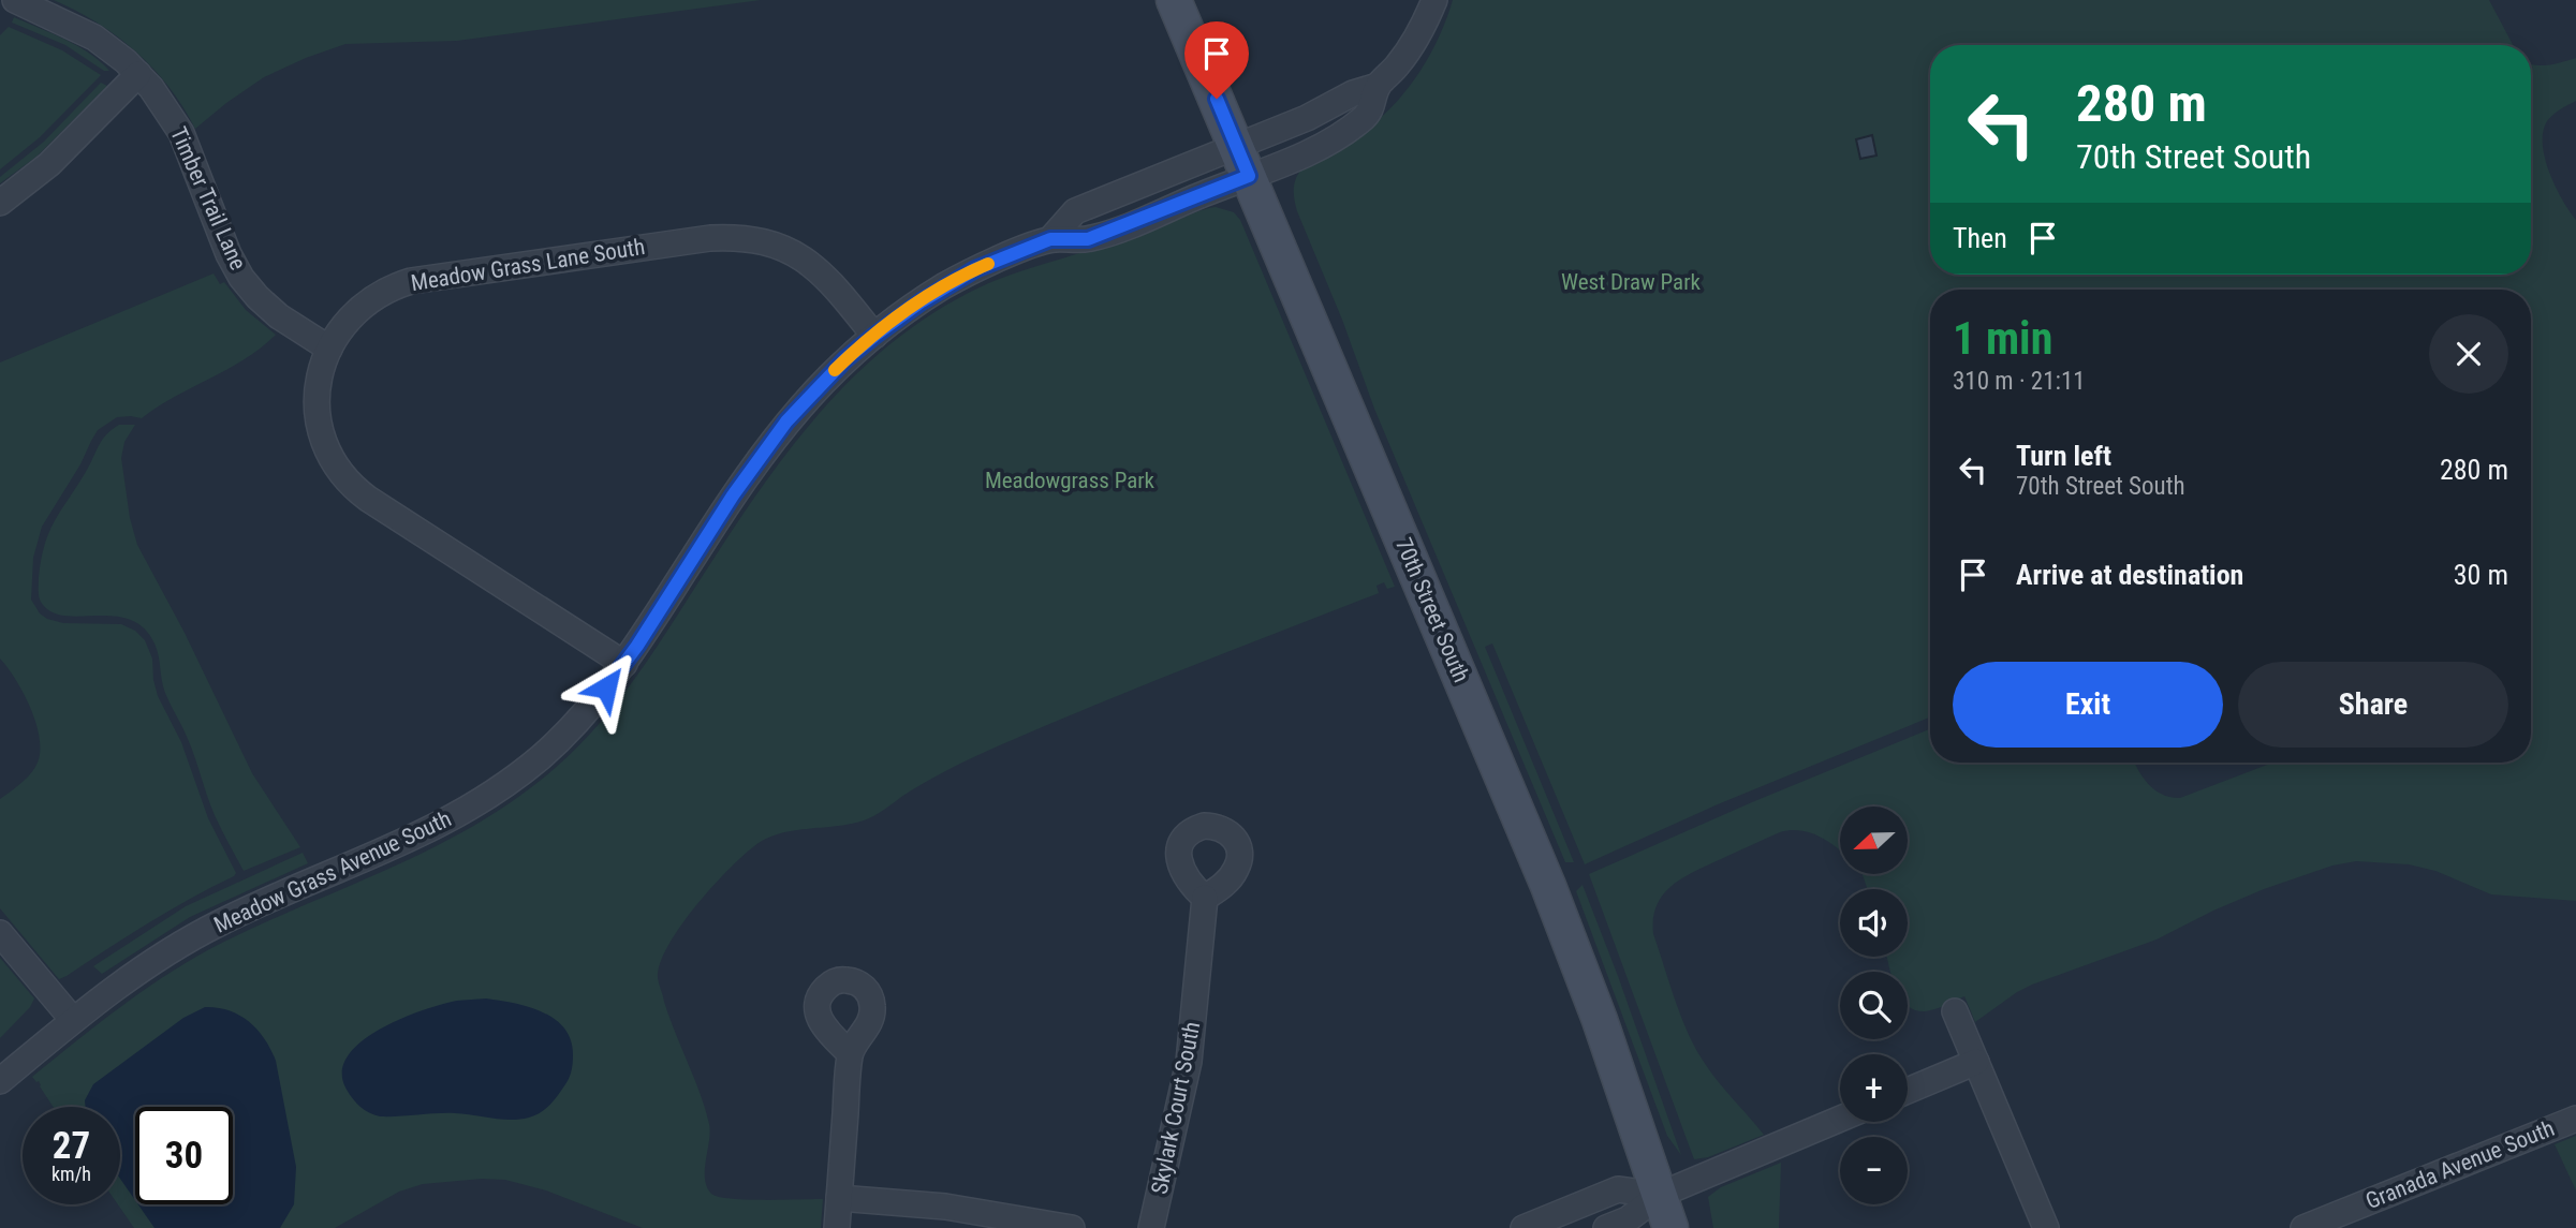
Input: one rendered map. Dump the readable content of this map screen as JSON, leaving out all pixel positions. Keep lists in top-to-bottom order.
{
  "streets": {
    "main road": ["70th Street South"],
    "street": [
      "Timber Trail Lane",
      "Meadow Grass Lane South",
      "Meadow Grass Avenue South",
      "Skylark Court South",
      "Granada Avenue South"
    ]
  },
  "crossings": [
    ["Timber Trail Lane", "Meadow Grass Lane South"],
    ["Meadow Grass Lane South", "Meadow Grass Avenue South"],
    ["70th Street South", "Meadow Grass Avenue South"]
  ],
  "parks": ["West Draw Park", "Meadowgrass Park"],
  "north": "left",
  "page": {
    "turn": ["280 m", "70th Street South"],
    "then": "Then",
    "heading": ["1 min", "310 m · 21:11"],
    "list": [
      {
        "name": "Turn left",
        "note": "70th Street South",
        "value": "280 m"
      },
      {
        "name": "Arrive at destination",
        "value": "30 m"
      }
    ],
    "buttons": ["Exit", "Share"],
    "map_buttons": ["+", "−"],
    "speed": "27 km/h",
    "limit": "30"
  }
}
